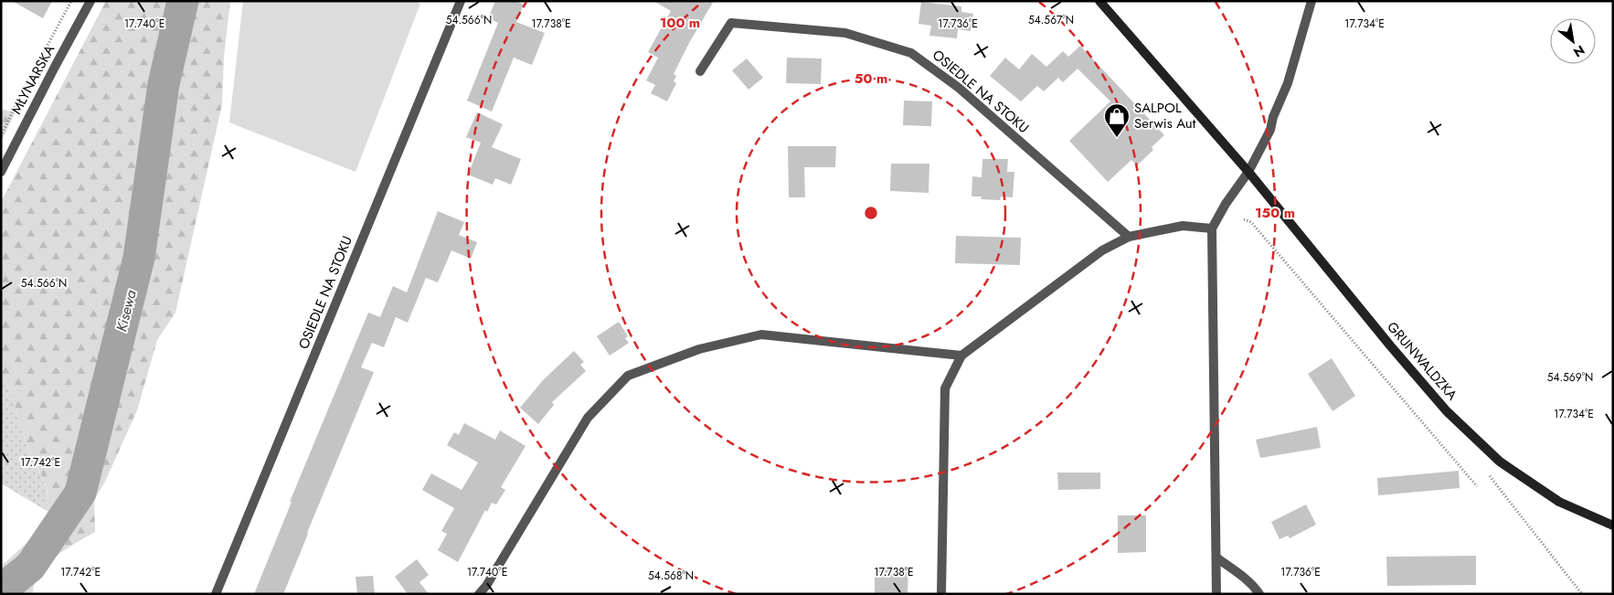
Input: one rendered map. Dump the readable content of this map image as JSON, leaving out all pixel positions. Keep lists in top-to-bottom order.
{
  "streets": {
    "main road": ["GRUNWALDZKA"],
    "street": ["MŁYNARSKA", "OSIEDLE NA STOKU"]
  },
  "water": ["Kisewa"],
  "places": {
    "shop": ["SALPOL Serwis Aut"]
  },
  "north": "bottom right",
  "coordinates": [
    "54.566°N",
    "54.567°N",
    "17.740°E",
    "17.738°E",
    "17.736°E",
    "17.734°E",
    "54.569°N",
    "17.742°E",
    "54.568°N"
  ],
  "rings": ["100 m", "50 m", "150 m"]
}
